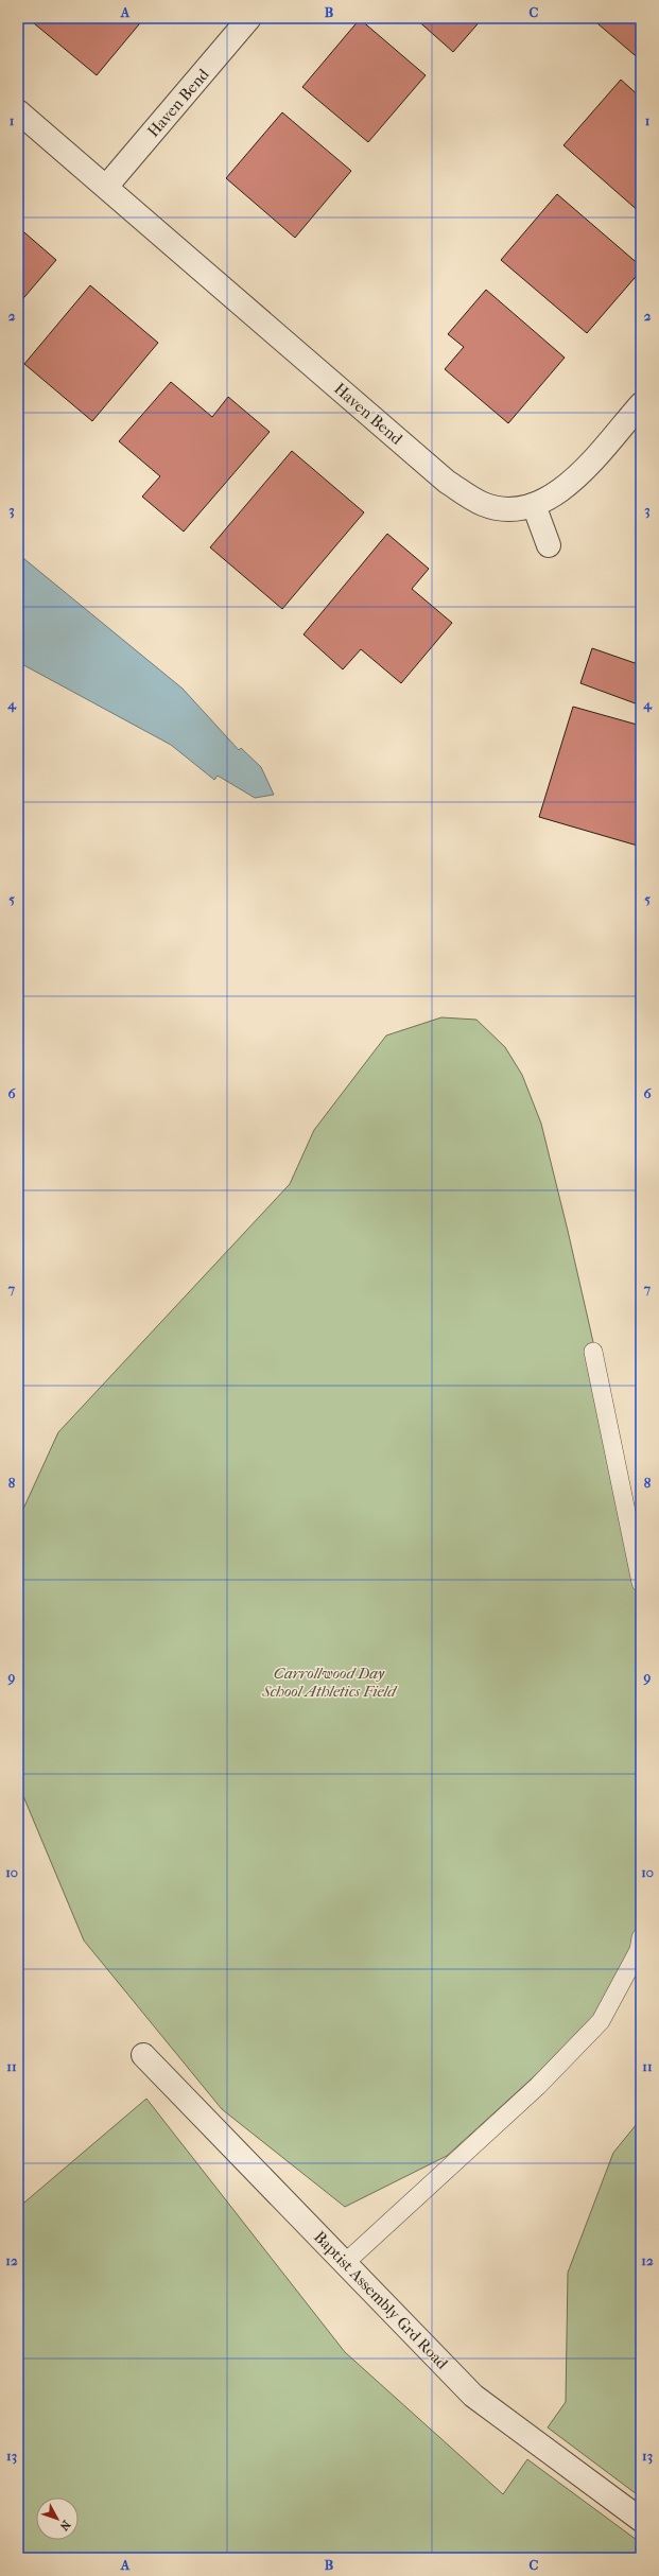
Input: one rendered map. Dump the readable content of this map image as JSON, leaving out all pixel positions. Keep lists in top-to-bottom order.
{
  "streets": {
    "street": ["Haven Bend", "Baptist Assembly Grd Road"]
  },
  "parks": ["Carrollwood Day School Athletics Field"],
  "north": "bottom right",
  "grid": {
    "columns": ["A", "B", "C"],
    "rows": [
      "1",
      "2",
      "3",
      "4",
      "5",
      "6",
      "7",
      "8",
      "9",
      "10",
      "11",
      "12",
      "13"
    ]
  }
}
